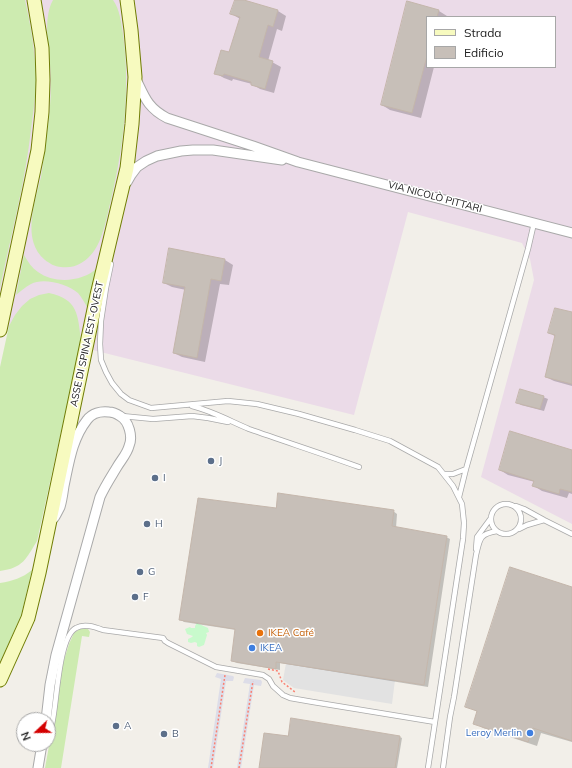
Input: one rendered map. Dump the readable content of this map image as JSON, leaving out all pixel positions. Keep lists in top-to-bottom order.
{
  "streets": {
    "main road": ["ASSE DI SPINA EST-OVEST"],
    "street": ["VIA NICOLÒ PITTARI"]
  },
  "places": [
    "J",
    "I",
    "H",
    "G",
    "F",
    "IKEA Café",
    "IKEA",
    "A",
    "Leroy Merlin",
    "B"
  ],
  "legend": ["Strada", "Edificio"],
  "north": "left"
}
